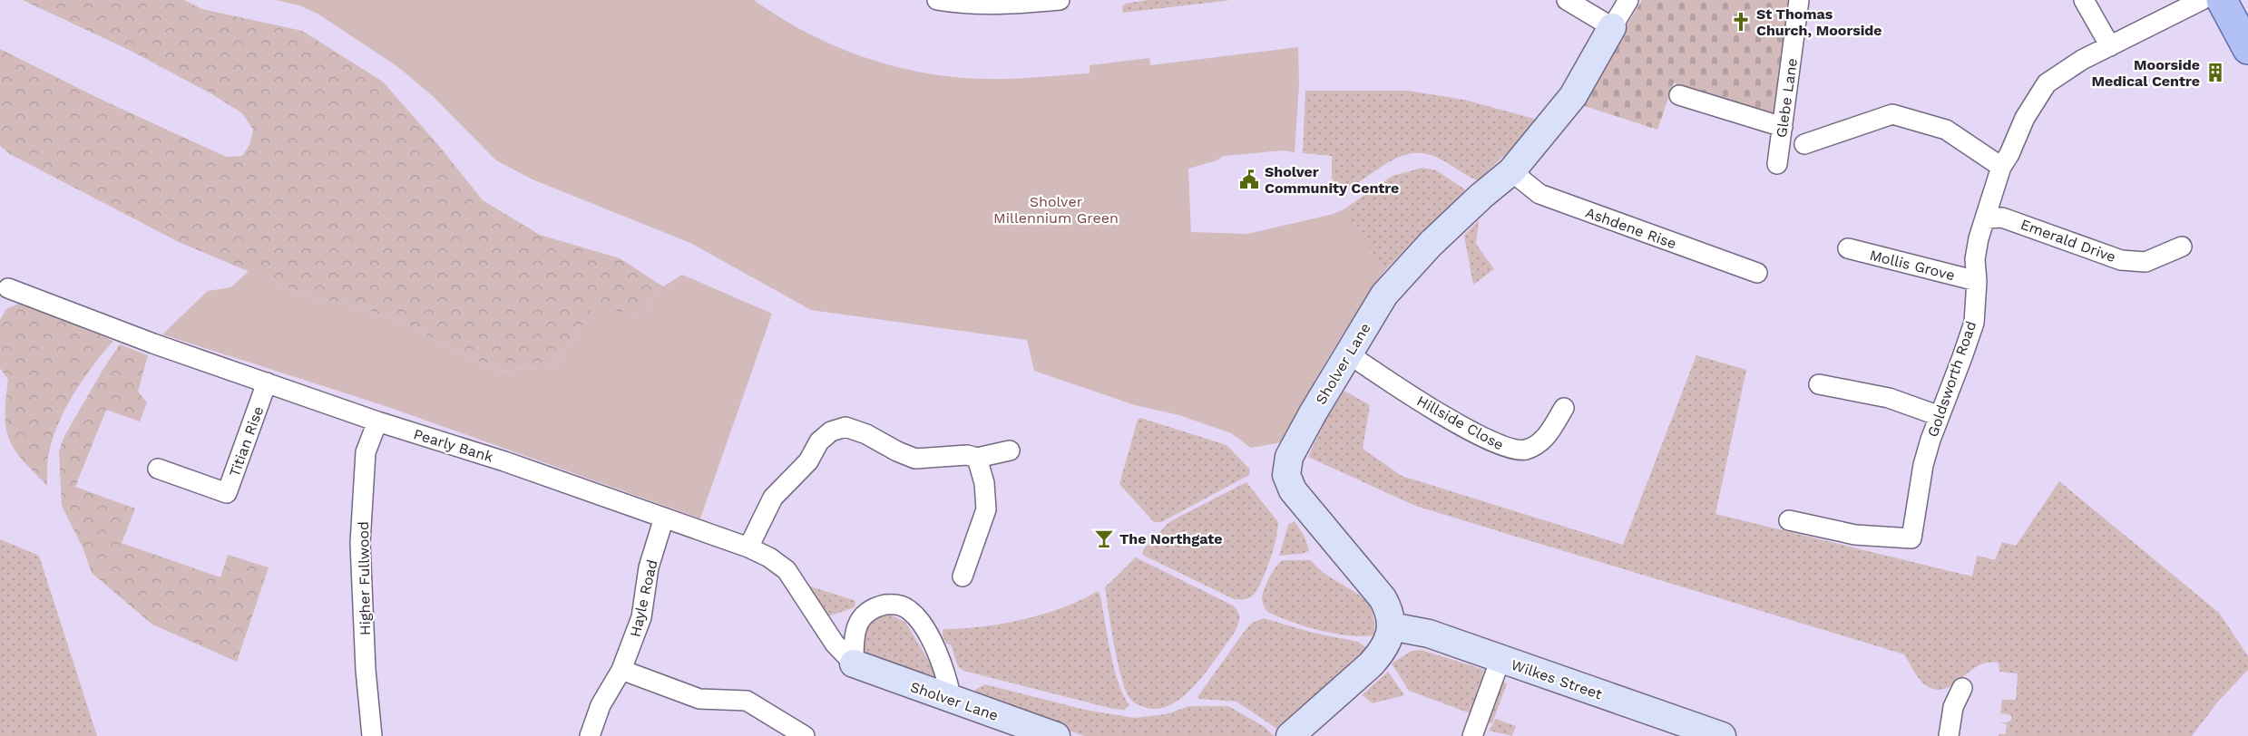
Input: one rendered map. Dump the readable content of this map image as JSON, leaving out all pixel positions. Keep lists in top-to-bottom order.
{
  "streets": {
    "street": [
      "Glebe Lane",
      "Ashdene Rise",
      "Emerald Drive",
      "Mollis Grove",
      "Sholver Lane",
      "Goldsworth Road",
      "Hillside Close",
      "Titian Rise",
      "Pearly Bank",
      "Higher Fullwood",
      "Hayle Road",
      "Wilkes Street"
    ]
  },
  "crossings": [
    ["Ashdene Rise", "Sholver Lane"],
    ["Emerald Drive", "Goldsworth Road"],
    ["Mollis Grove", "Goldsworth Road"],
    ["Sholver Lane", "Hillside Close"],
    ["Sholver Lane", "Pearly Bank"],
    ["Sholver Lane", "Wilkes Street"],
    ["Titian Rise", "Pearly Bank"],
    ["Pearly Bank", "Higher Fullwood"],
    ["Pearly Bank", "Hayle Road"]
  ],
  "parks": ["Sholver Millennium Green"],
  "places": {
    "church": ["St Thomas Church, Moorside"],
    "building": ["Moorside Medical Centre"],
    "public building": ["Sholver Community Centre"],
    "bar": ["The Northgate"]
  }
}
